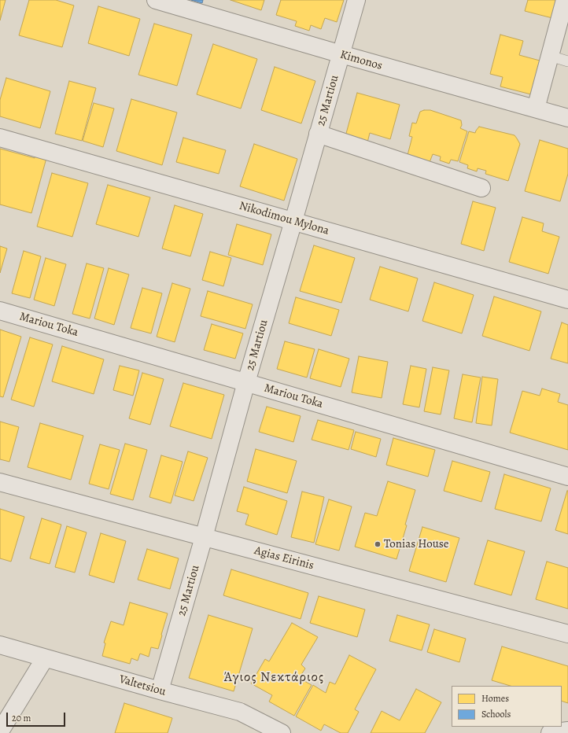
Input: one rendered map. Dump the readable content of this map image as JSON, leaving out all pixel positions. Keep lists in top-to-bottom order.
{
  "streets": {
    "street": [
      "Kimonos",
      "25 Martiou",
      "Nikodimou Mylona",
      "Mariou Toka",
      "Agias Eirinis",
      "Valtetsiou"
    ]
  },
  "crossings": [
    ["Kimonos", "25 Martiou"],
    ["25 Martiou", "Nikodimou Mylona"],
    ["25 Martiou", "Mariou Toka"],
    ["25 Martiou", "Agias Eirinis"],
    ["25 Martiou", "Valtetsiou"]
  ],
  "districts": ["Άγιος Νεκτάριος"],
  "places": ["Tonias House"],
  "legend": ["Homes", "Schools"],
  "scale_bar": "20 m"
}
